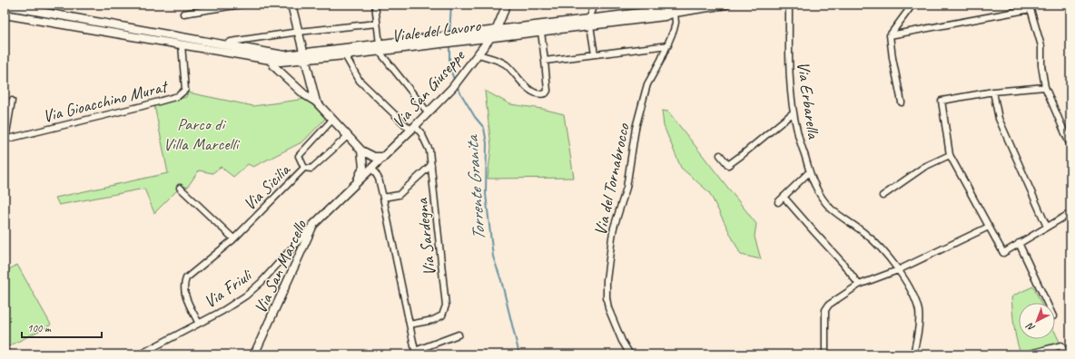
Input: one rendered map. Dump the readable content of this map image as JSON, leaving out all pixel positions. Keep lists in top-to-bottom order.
{
  "streets": {
    "main road": ["Viale del Lavoro", "Via San Giuseppe", "Via San Marcello"],
    "street": [
      "Via Erbarella",
      "Via Gioacchino Murat",
      "Via del Tornabrocco",
      "Via Sicilia",
      "Via Sardegna",
      "Via Friuli"
    ]
  },
  "crossings": [
    ["Viale del Lavoro", "Via San Giuseppe"],
    ["Viale del Lavoro", "Via Gioacchino Murat"],
    ["Viale del Lavoro", "Via del Tornabrocco"],
    ["Viale del Lavoro", "Via Sardegna"],
    ["Via San Giuseppe", "Via Sardegna"],
    ["Via San Giuseppe", "Via San Marcello"],
    ["Via Sicilia", "Via Friuli"],
    ["Via San Marcello", "Via Friuli"]
  ],
  "water": ["Torrente Granita"],
  "parks": ["Parco di Villa Marcelli"],
  "scale_bar": "100 m",
  "north": "bottom left"
}
